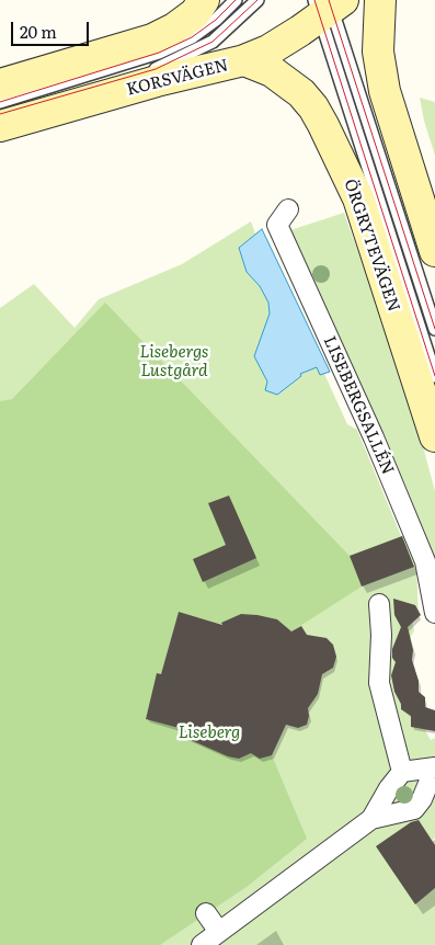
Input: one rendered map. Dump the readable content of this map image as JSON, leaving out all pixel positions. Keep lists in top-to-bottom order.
{
  "streets": {
    "main road": ["KORSVÄGEN", "ÖRGRYTEVÄGEN"],
    "street": ["LISEBERGSALLÉN"]
  },
  "crossings": [
    ["KORSVÄGEN", "ÖRGRYTEVÄGEN"]
  ],
  "parks": ["Lisebergs Lustgård", "Liseberg"],
  "scale_bar": "20 m"
}
